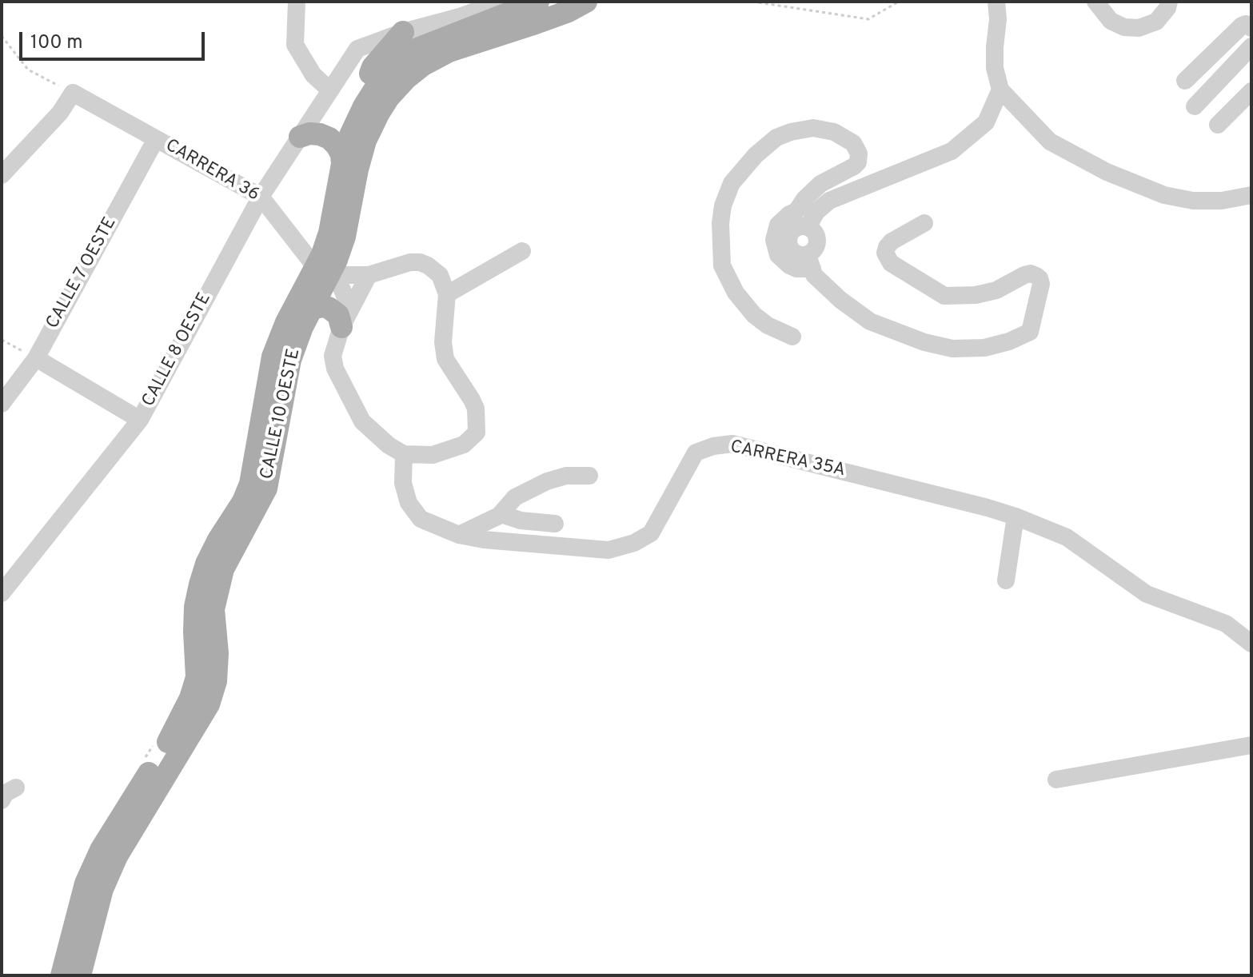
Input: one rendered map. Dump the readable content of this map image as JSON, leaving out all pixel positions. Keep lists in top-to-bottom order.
{
  "streets": {
    "main road": ["CALLE 10 OESTE"],
    "street": [
      "CARRERA 36",
      "CALLE 7 OESTE",
      "CALLE 8 OESTE",
      "CARRERA 35A"
    ]
  },
  "crossings": [
    ["CARRERA 36", "CALLE 7 OESTE"],
    ["CARRERA 36", "CALLE 8 OESTE"],
    ["CARRERA 36", "CALLE 10 OESTE"]
  ],
  "scale_bar": "100 m"
}
